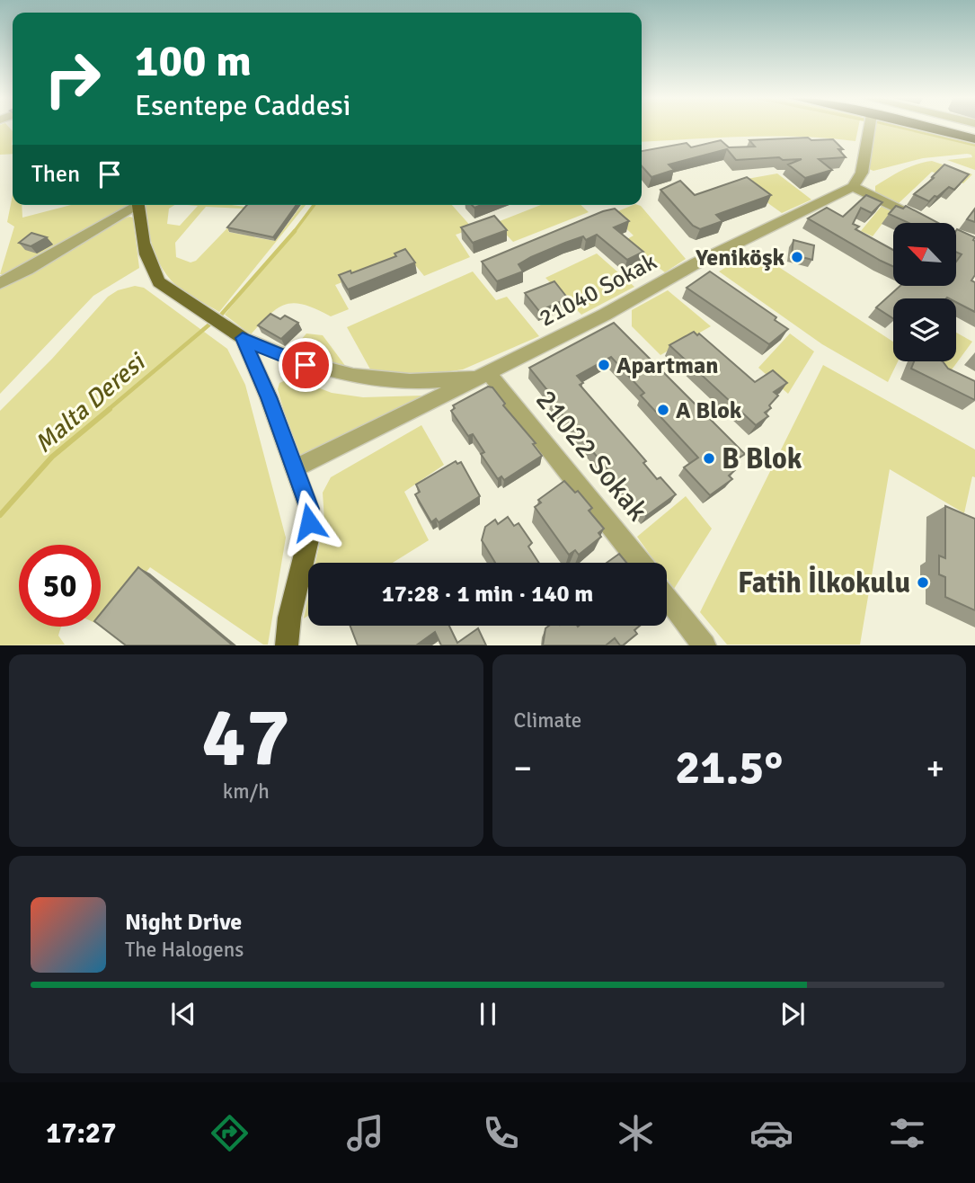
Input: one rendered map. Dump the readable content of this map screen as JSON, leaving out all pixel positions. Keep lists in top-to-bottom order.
{
  "streets": {
    "street": ["21040 Sokak", "21022 Sokak"]
  },
  "crossings": [
    ["21040 Sokak", "21022 Sokak"]
  ],
  "water": ["Malta Deresi"],
  "places": [
    "Yeniköşk",
    "Apartman",
    "A Blok",
    "B Blok",
    "Fatih İlkokulu"
  ],
  "north": "top left",
  "page": {
    "turn": ["100 m", "Esentepe Caddesi"],
    "then": "Then",
    "limit": "50",
    "trip": "17:28 · 1 min · 140 m",
    "tile": [
      ["47", "km/h"],
      "Climate"
    ],
    "heat": ["−", "21.5°", "+"],
    "song": ["Night Drive", "The Halogens"],
    "tabs": "17:27"
  }
}
